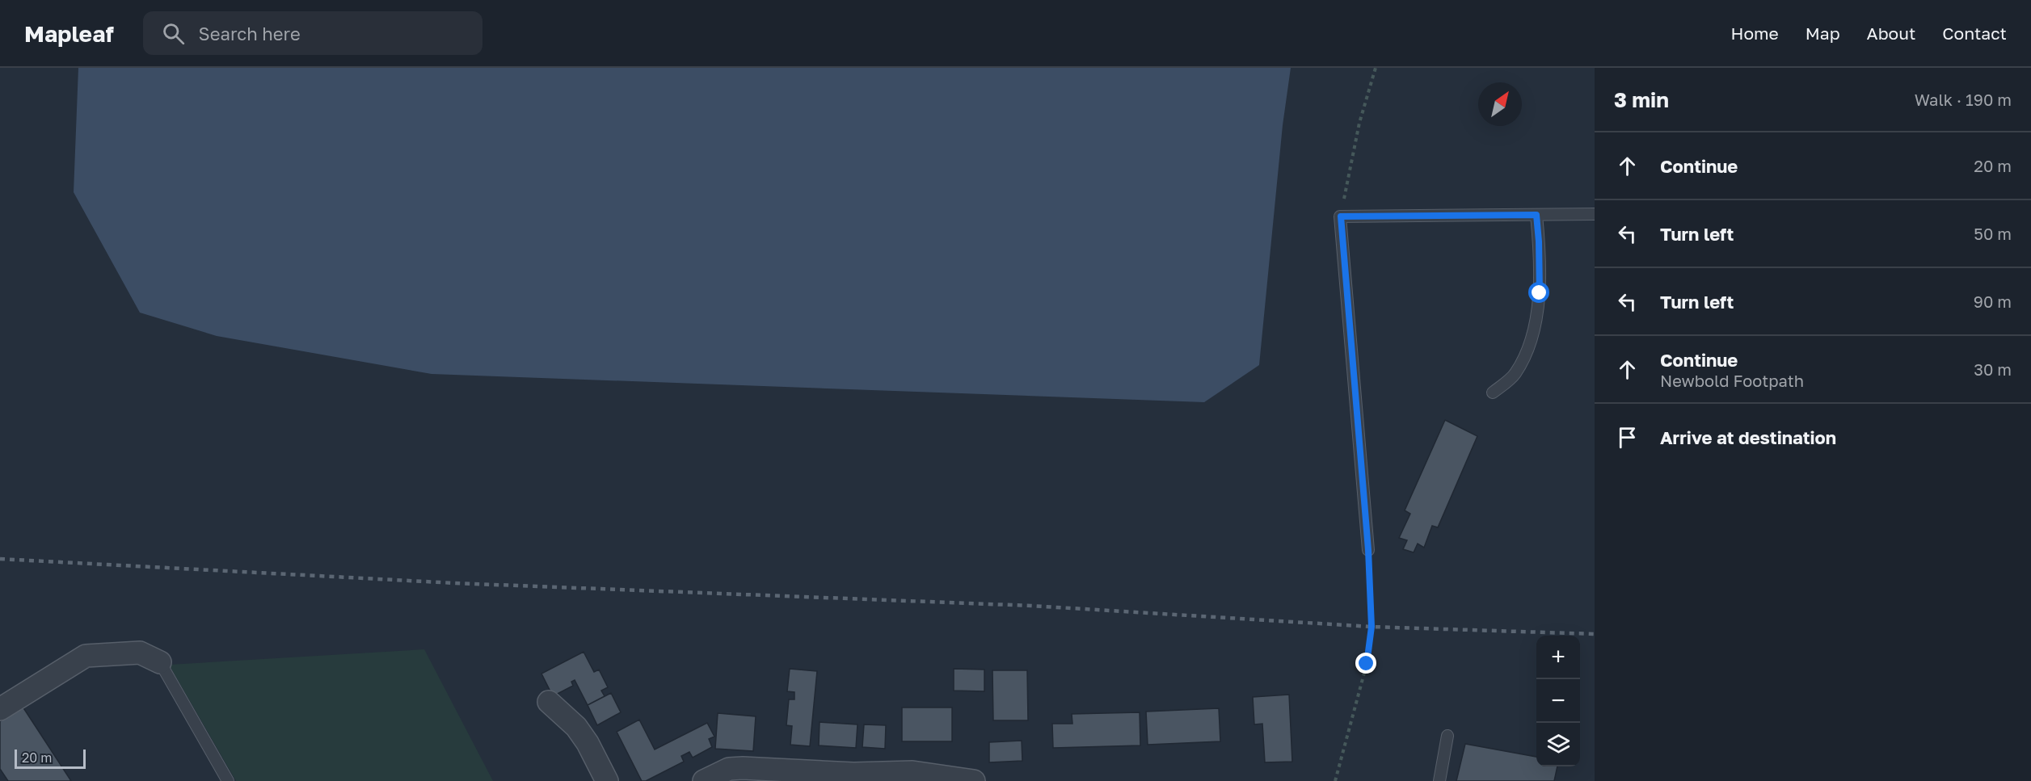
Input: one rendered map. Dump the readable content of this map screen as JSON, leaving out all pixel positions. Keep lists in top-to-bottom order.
{
  "scale_bar": "20 m",
  "north": "top right",
  "page": {
    "header": "Mapleaf",
    "search": "Search here",
    "nav": [
      "Home",
      "Map",
      "About",
      "Contact"
    ],
    "heading": ["3 min", "Walk · 190 m"],
    "list": [
      ["Continue", "20 m"],
      ["Turn left", "50 m"],
      ["Turn left", "90 m"],
      ["Continue", "Newbold Footpath", "30 m"],
      "Arrive at destination"
    ],
    "map_buttons": ["+", "−"],
    "scale": "20 m"
  }
}
